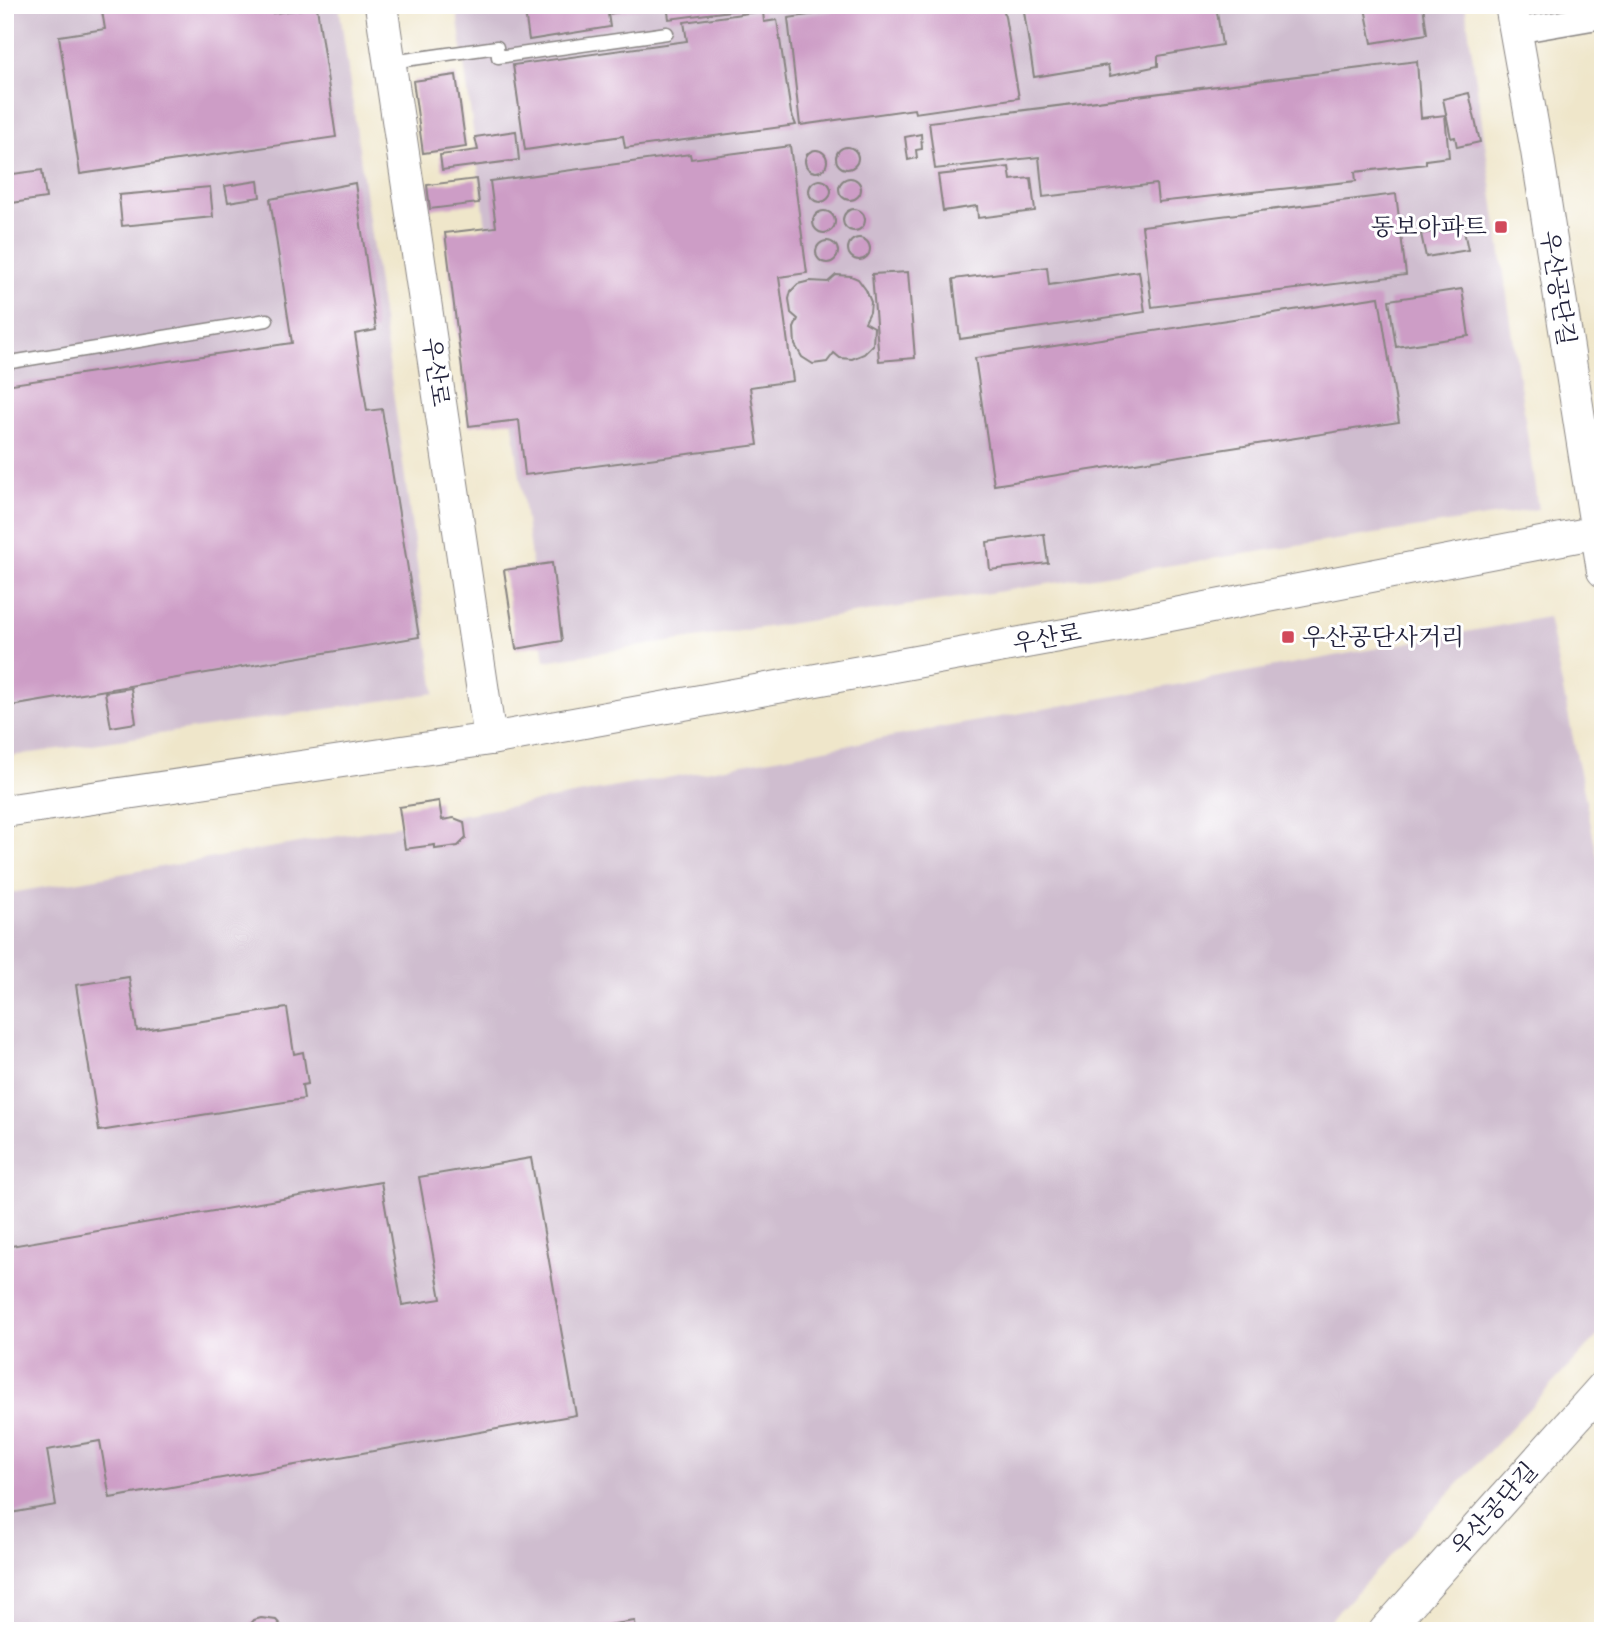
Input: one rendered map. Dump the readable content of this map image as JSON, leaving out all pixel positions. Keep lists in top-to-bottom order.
{
  "streets": {
    "street": ["우산공단길", "우산로"]
  },
  "crossings": [
    ["우산공단길", "우산로"]
  ],
  "places": {
    "transit": ["동보아파트", "우산공단사거리"]
  }
}
